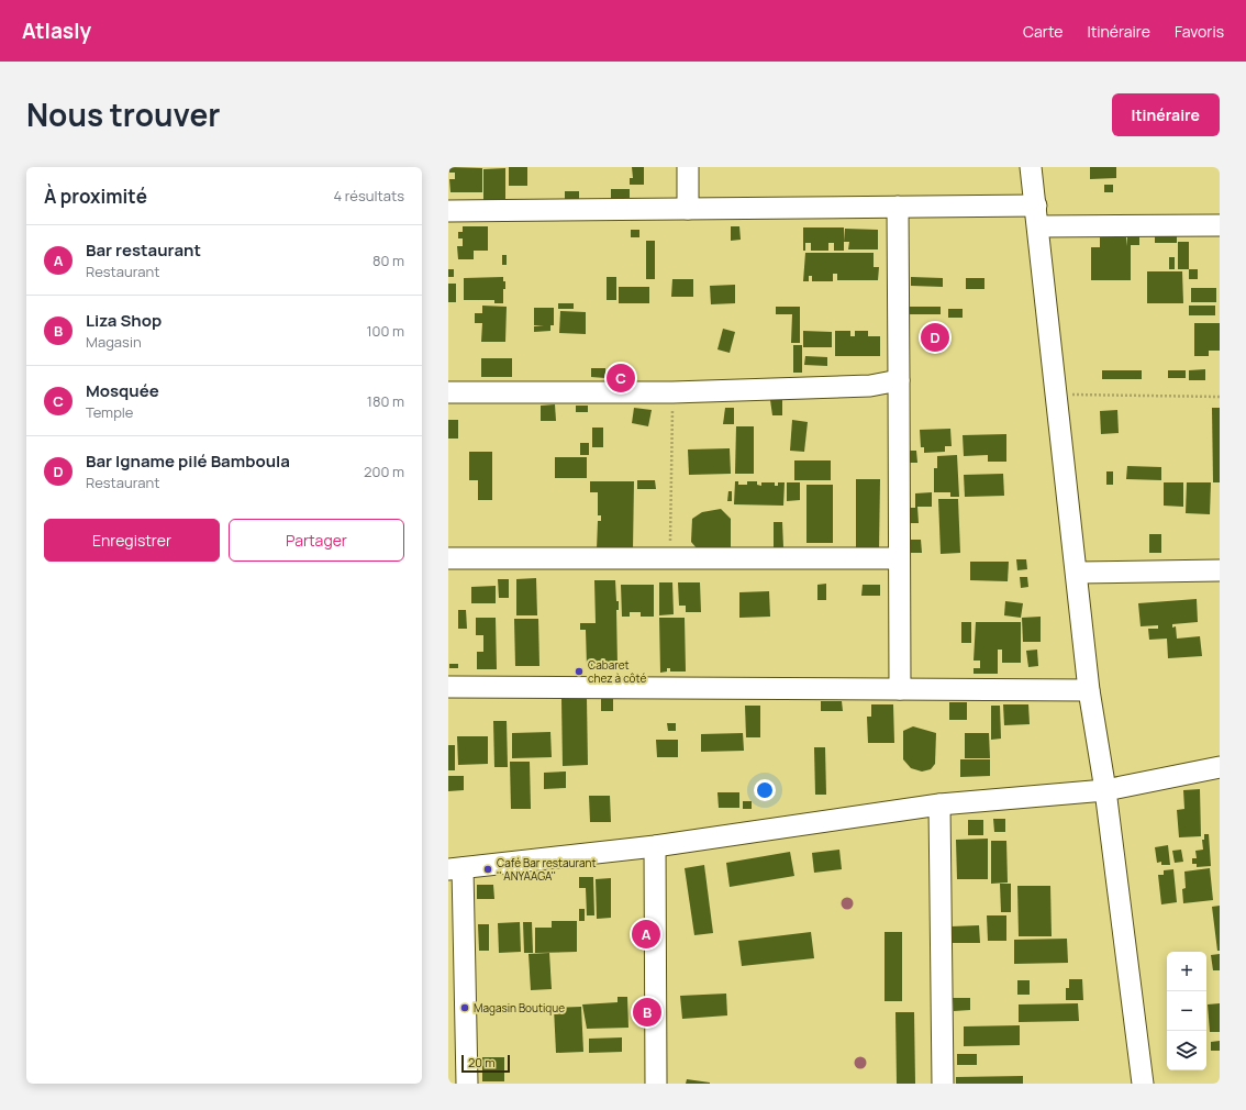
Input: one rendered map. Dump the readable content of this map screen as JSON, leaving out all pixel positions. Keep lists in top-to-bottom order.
{
  "places": ["Cabaret chez à côté", "Café Bar restaurant '' ANYAAGA''", "Magasin Boutique"],
  "scale_bar": "20 m",
  "page": {
    "header": "Atlasly",
    "nav": ["Carte", "Itinéraire", "Favoris"],
    "title": "Nous trouver",
    "buttons": [
      "Itinéraire",
      ["Enregistrer", "Partager"]
    ],
    "heading": ["À proximité", "4 résultats"],
    "list": [
      {
        "mark": "A",
        "name": "Bar restaurant",
        "note": "Restaurant",
        "value": "80 m"
      },
      {
        "mark": "B",
        "name": "Liza Shop",
        "note": "Magasin",
        "value": "100 m"
      },
      {
        "mark": "C",
        "name": "Mosquée",
        "note": "Temple",
        "value": "180 m"
      },
      {
        "mark": "D",
        "name": "Bar Igname pilé Bamboula",
        "note": "Restaurant",
        "value": "200 m"
      }
    ],
    "pins": [
      "D",
      "C",
      "A",
      "B"
    ],
    "map_buttons": ["+", "−"],
    "scale": "20 m"
  }
}
